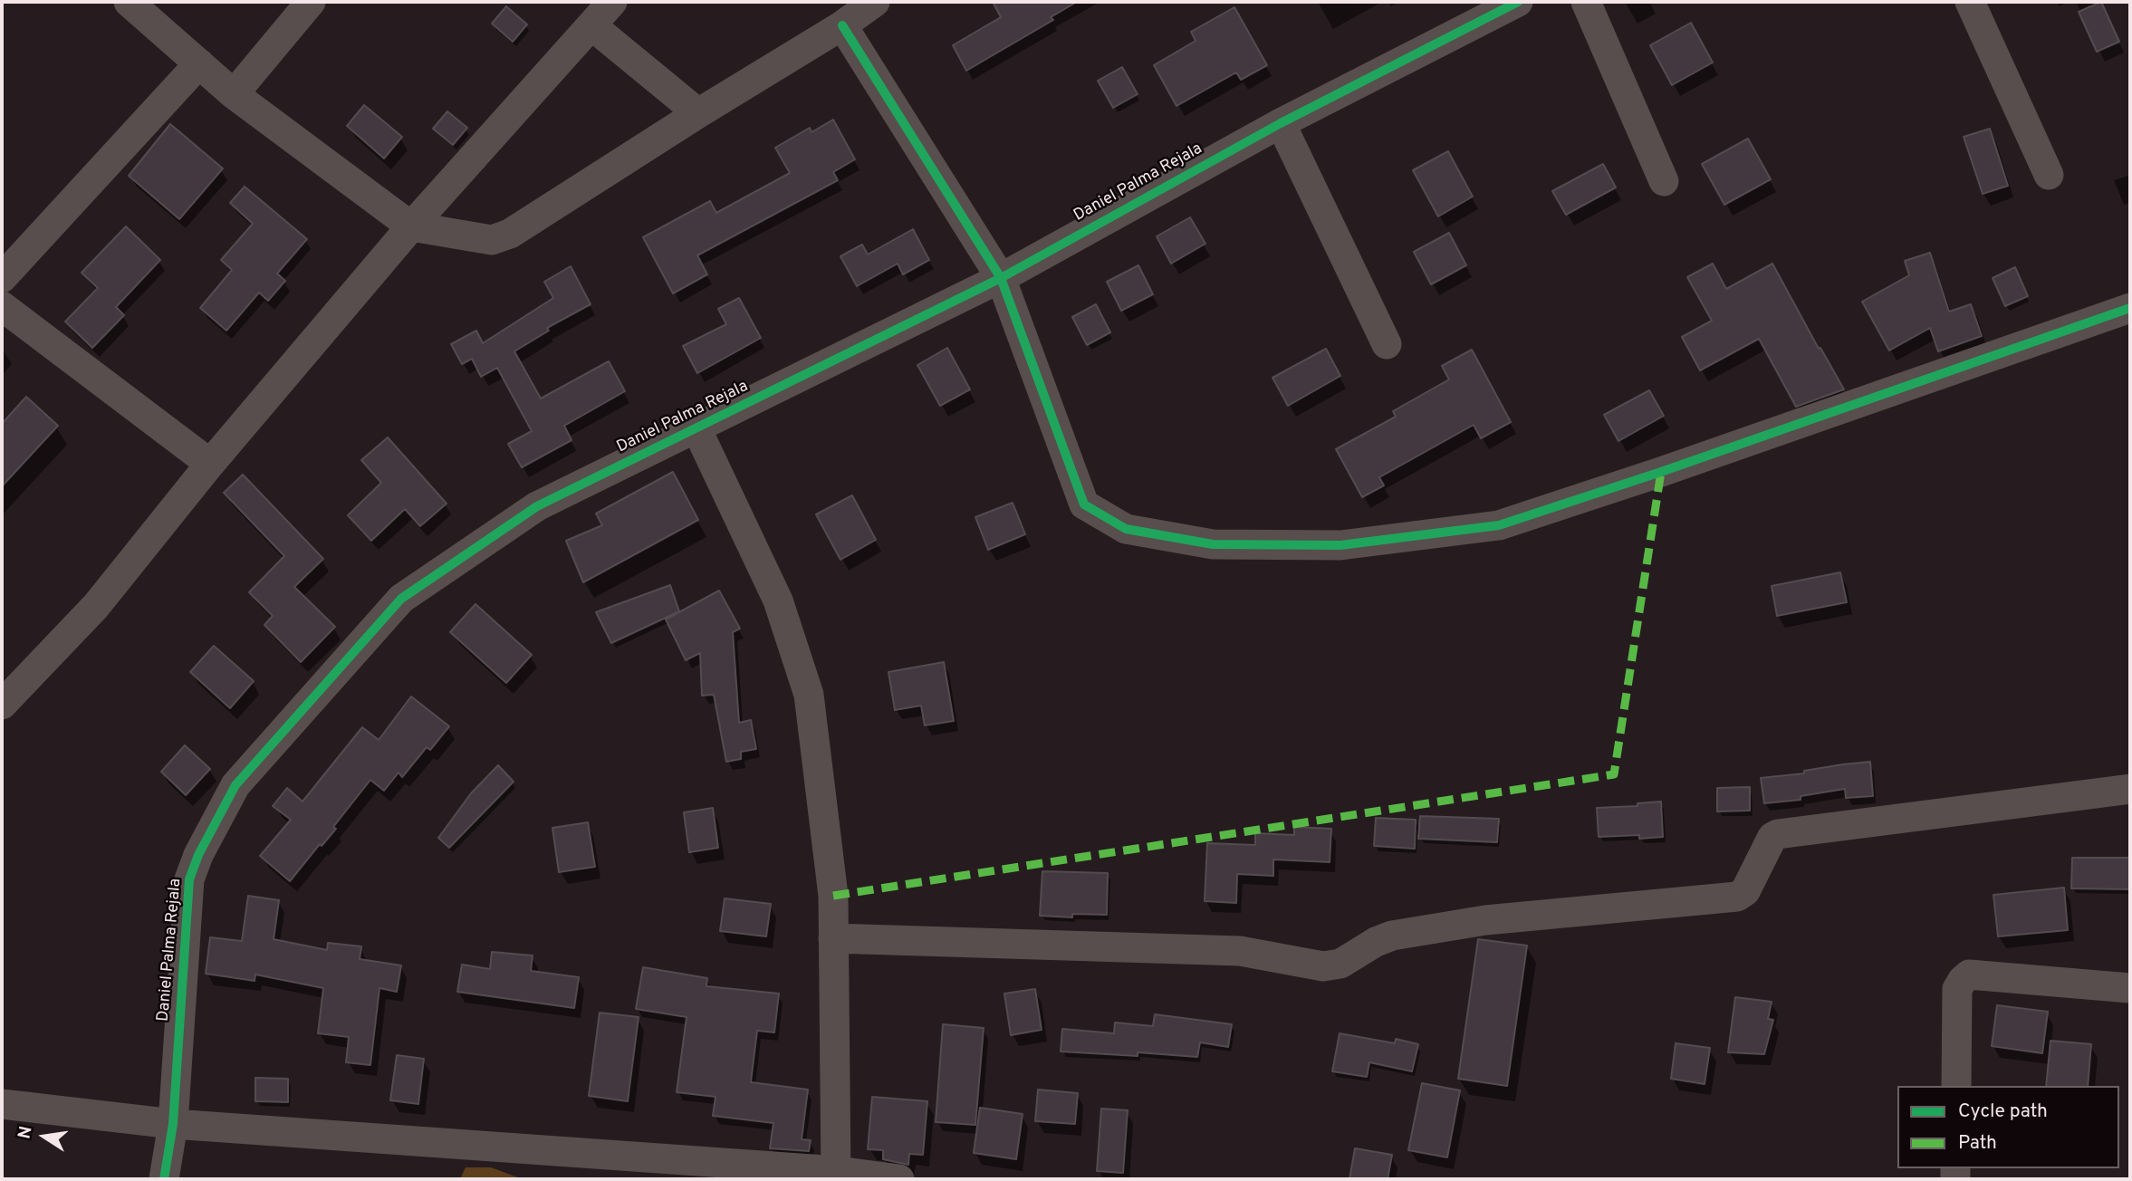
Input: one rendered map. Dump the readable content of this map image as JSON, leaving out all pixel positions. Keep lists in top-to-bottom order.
{
  "streets": {
    "street": ["Daniel Palma Rejala"]
  },
  "legend": ["Cycle path", "Path"],
  "north": "left"
}
